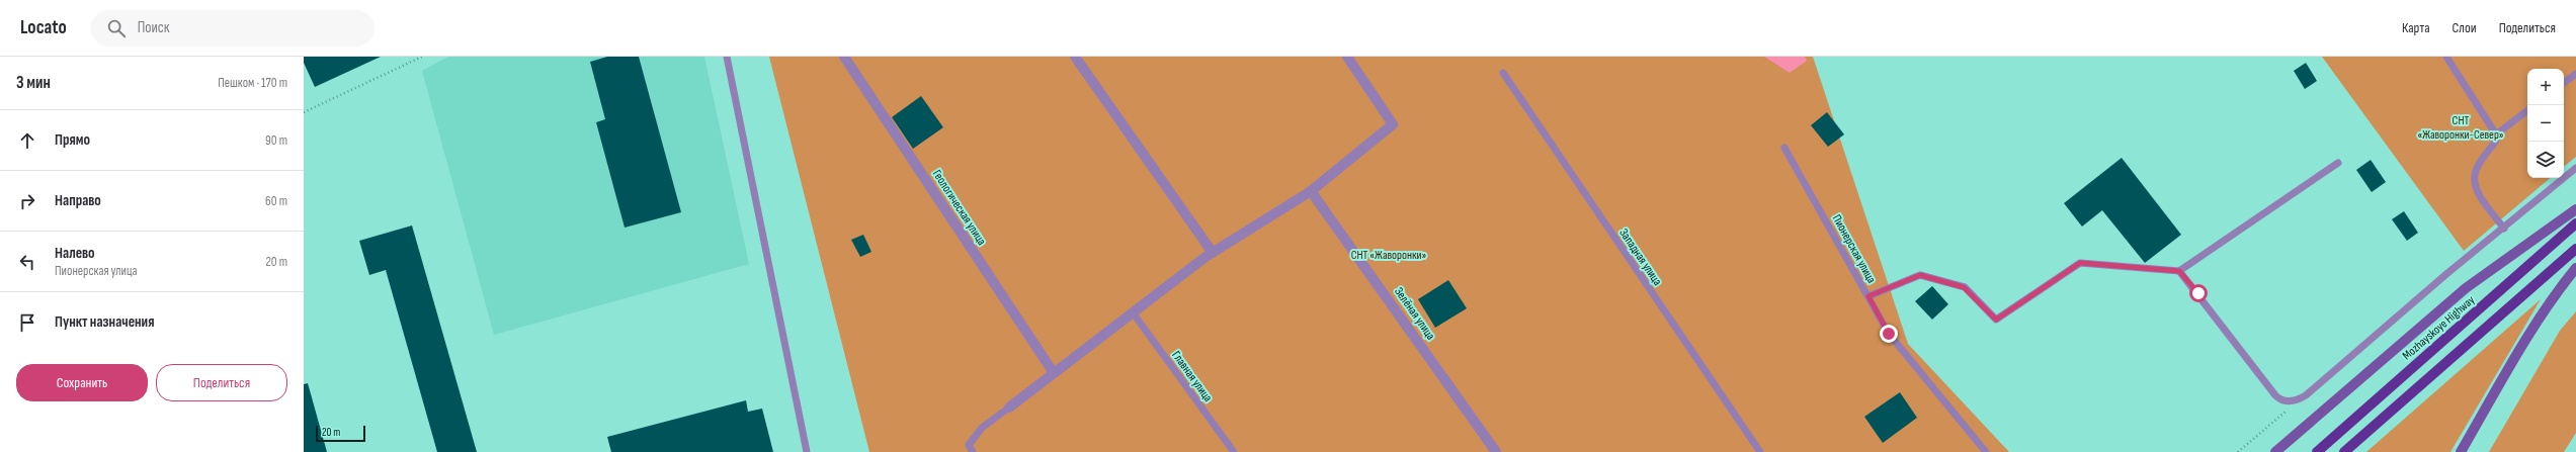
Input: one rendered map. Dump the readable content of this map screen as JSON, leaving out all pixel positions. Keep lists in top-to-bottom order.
{
  "streets": {
    "main road": ["Mozhayskoye Highway"],
    "street": ["Геологическая улица", "Зелёная улица"],
    "lane": ["Пионерская улица", "Западная улица", "Главная улица"]
  },
  "parks": ["СНТ «Жаворонки-Север»", "СНТ «Жаворонки»"],
  "scale_bar": "20 m",
  "page": {
    "header": "Locato",
    "search": "Поиск",
    "nav": ["Карта", "Слои", "Поделиться"],
    "heading": ["3 мин", "Пешком · 170 m"],
    "map_buttons": ["+", "−"],
    "list": [
      ["Прямо", "90 m"],
      ["Направо", "60 m"],
      ["Налево", "Пионерская улица", "20 m"],
      "Пункт назначения"
    ],
    "buttons": ["Сохранить", "Поделиться"],
    "scale": "20 m"
  }
}
